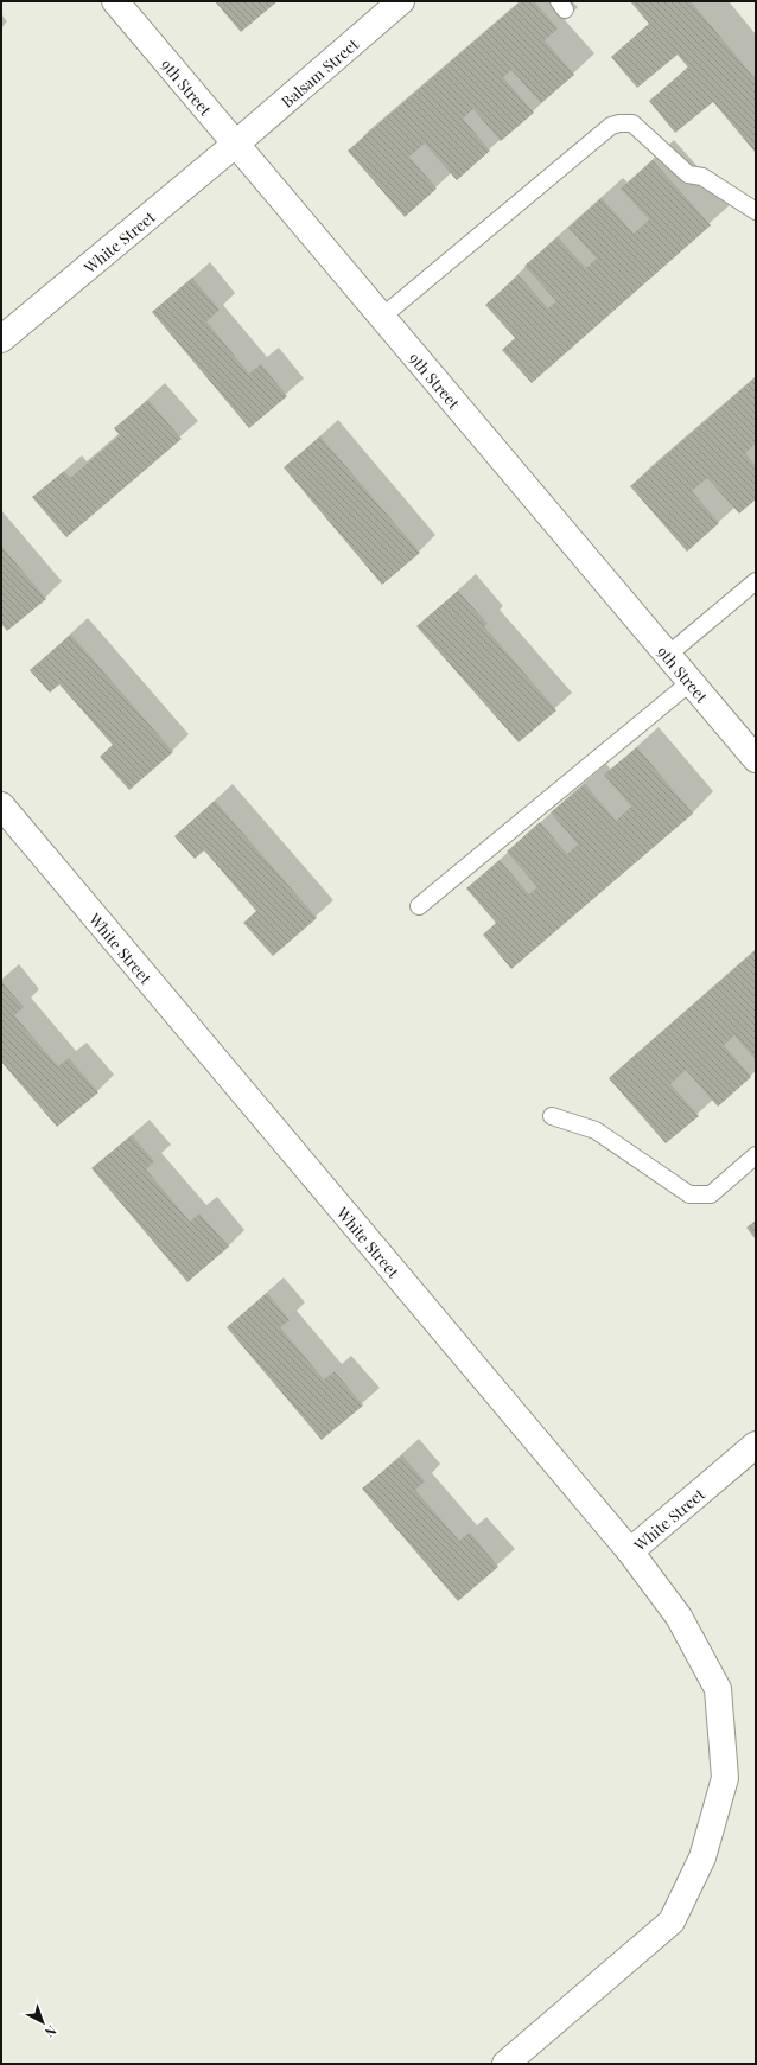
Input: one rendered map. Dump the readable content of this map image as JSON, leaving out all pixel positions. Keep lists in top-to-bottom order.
{
  "streets": {
    "street": ["Balsam Street", "9th Street", "White Street"]
  },
  "crossings": [
    ["Balsam Street", "9th Street"],
    ["Balsam Street", "White Street"],
    ["9th Street", "White Street"]
  ],
  "north": "bottom right"
}
